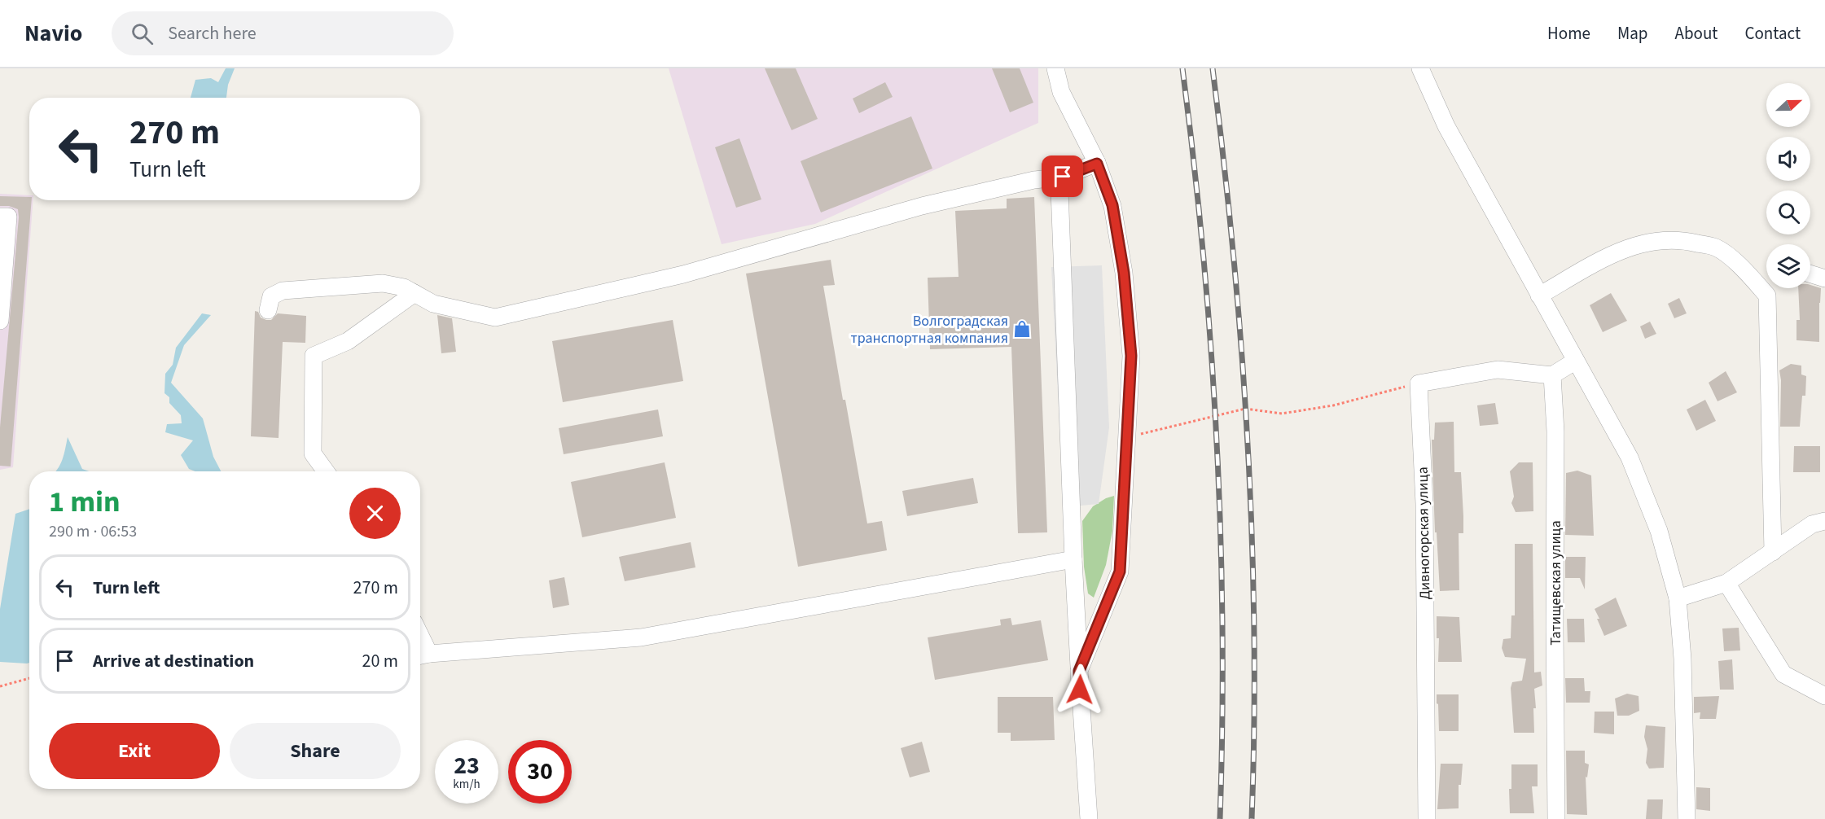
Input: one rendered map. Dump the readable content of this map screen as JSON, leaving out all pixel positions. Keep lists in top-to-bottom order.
{
  "streets": {
    "street": ["Дивногорская улица", "Татищевская улица"]
  },
  "places": {
    "shop": ["Волгоградская транспортная компания"]
  },
  "north": "right",
  "page": {
    "header": "Navio",
    "search": "Search here",
    "nav": [
      "Home",
      "Map",
      "About",
      "Contact"
    ],
    "turn": ["270 m", "Turn left"],
    "heading": ["1 min", "290 m · 06:53"],
    "list": [
      {
        "name": "Turn left",
        "value": "270 m"
      },
      {
        "name": "Arrive at destination",
        "value": "20 m"
      }
    ],
    "buttons": ["Exit", "Share"],
    "speed": "23 km/h",
    "limit": "30"
  }
}
